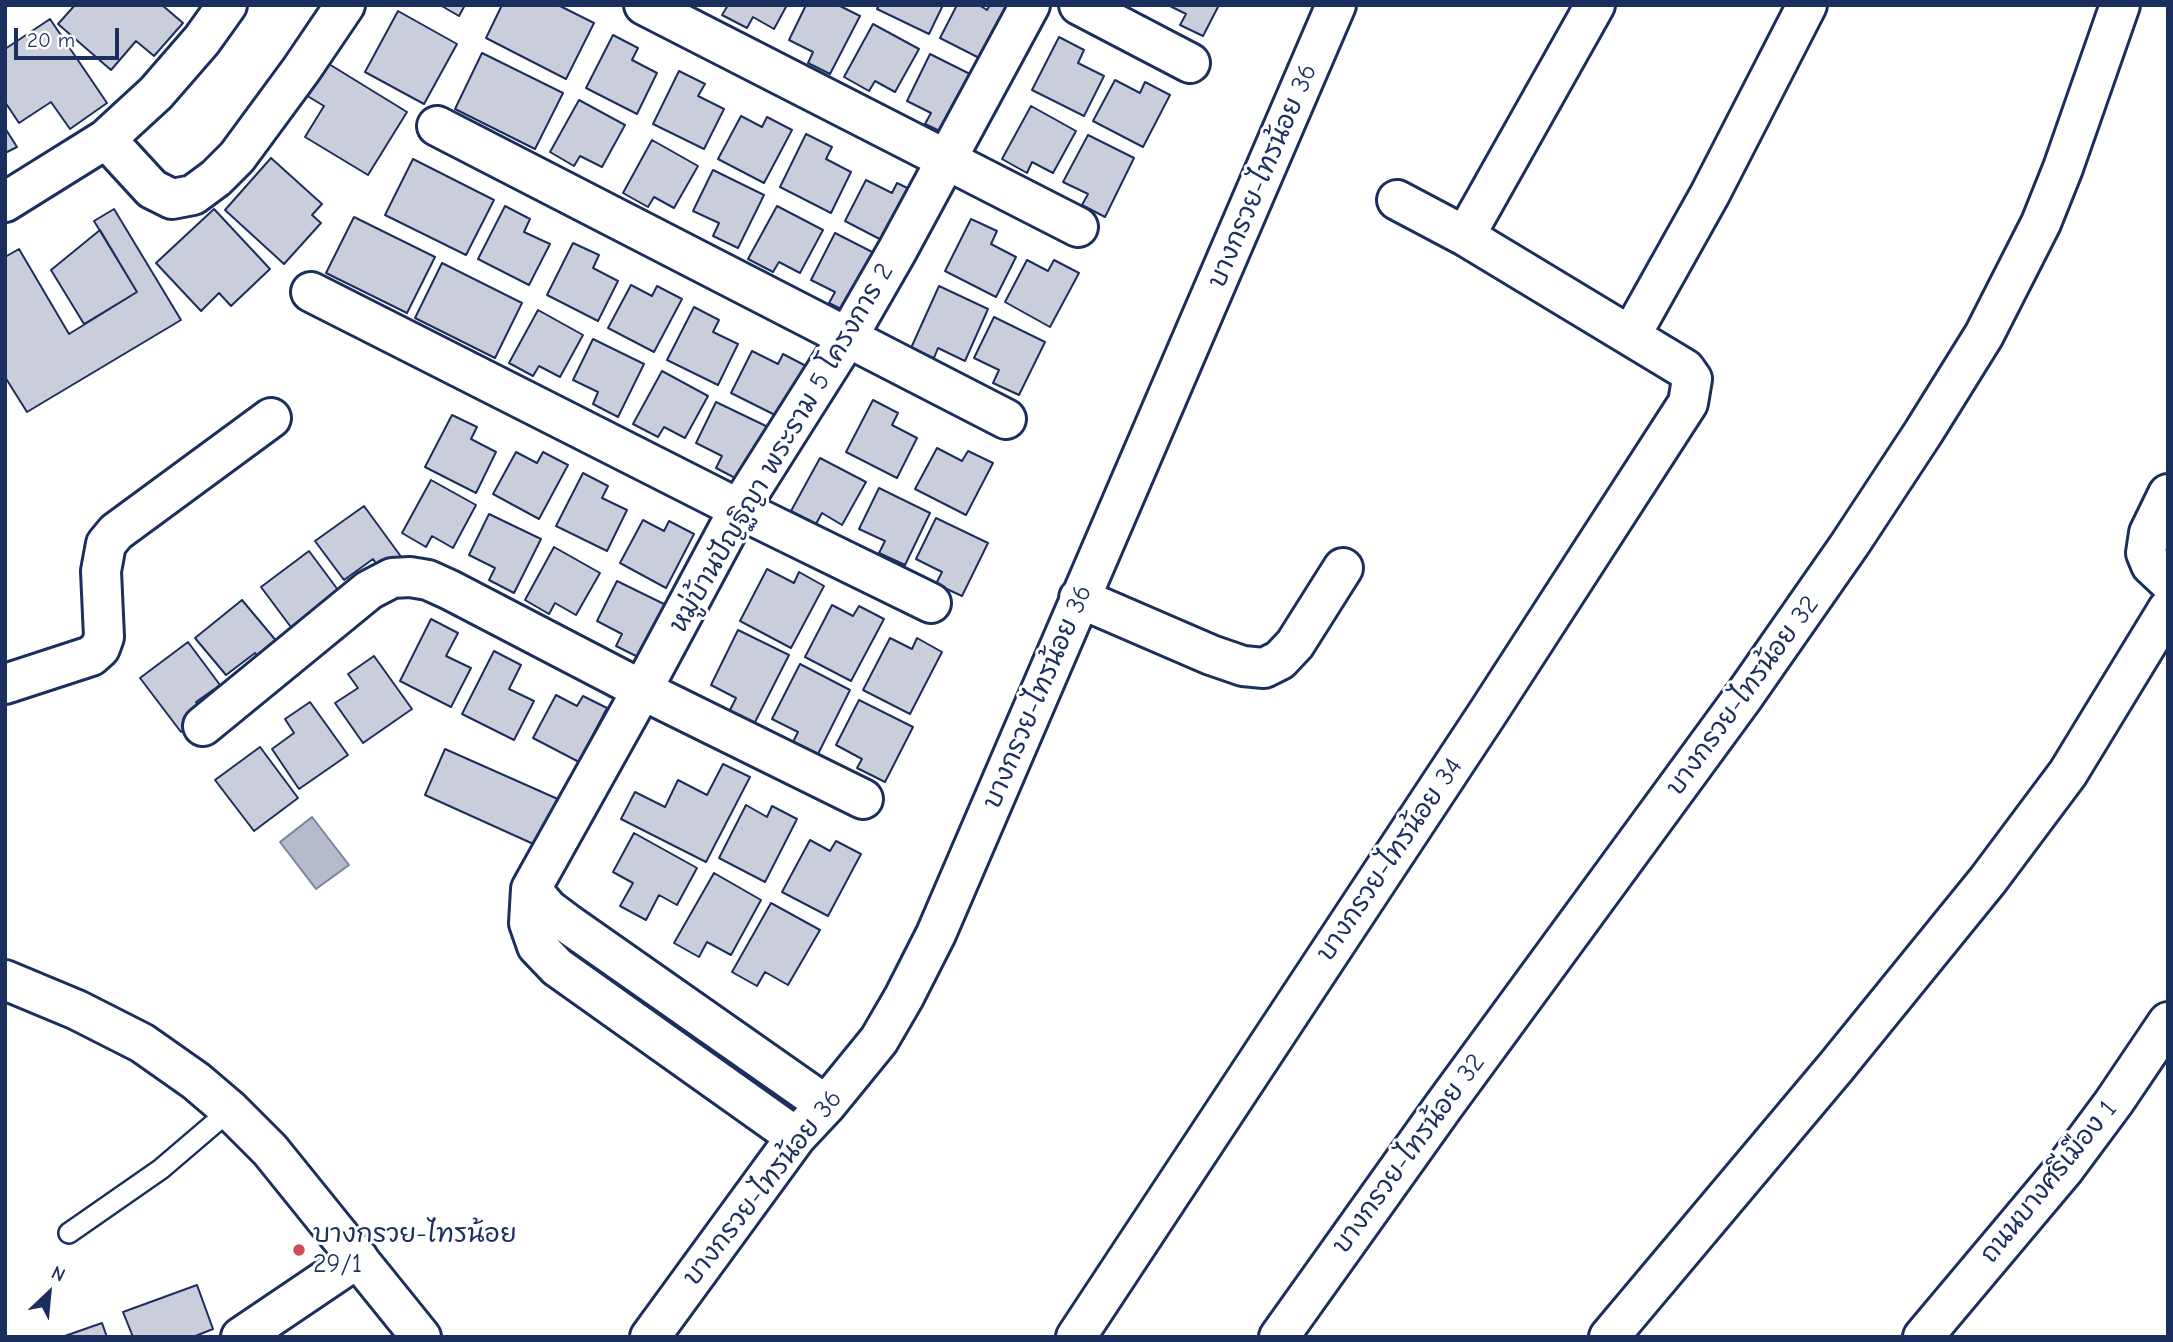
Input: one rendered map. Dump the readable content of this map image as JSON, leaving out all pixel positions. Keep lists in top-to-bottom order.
{
  "streets": {
    "street": [
      "บางกรวย-ไทรน้อย 36",
      "หมู่บ้านปัญฐิญา พระราม 5 โครงการ 2",
      "บางกรวย-ไทรน้อย 32",
      "บางกรวย-ไทรน้อย 34",
      "ถนนบางศรีเมือง 1"
    ]
  },
  "places": ["บางกรวย-ไทรน้อย 29/1"],
  "scale_bar": "20 m",
  "north": "top right"
}
